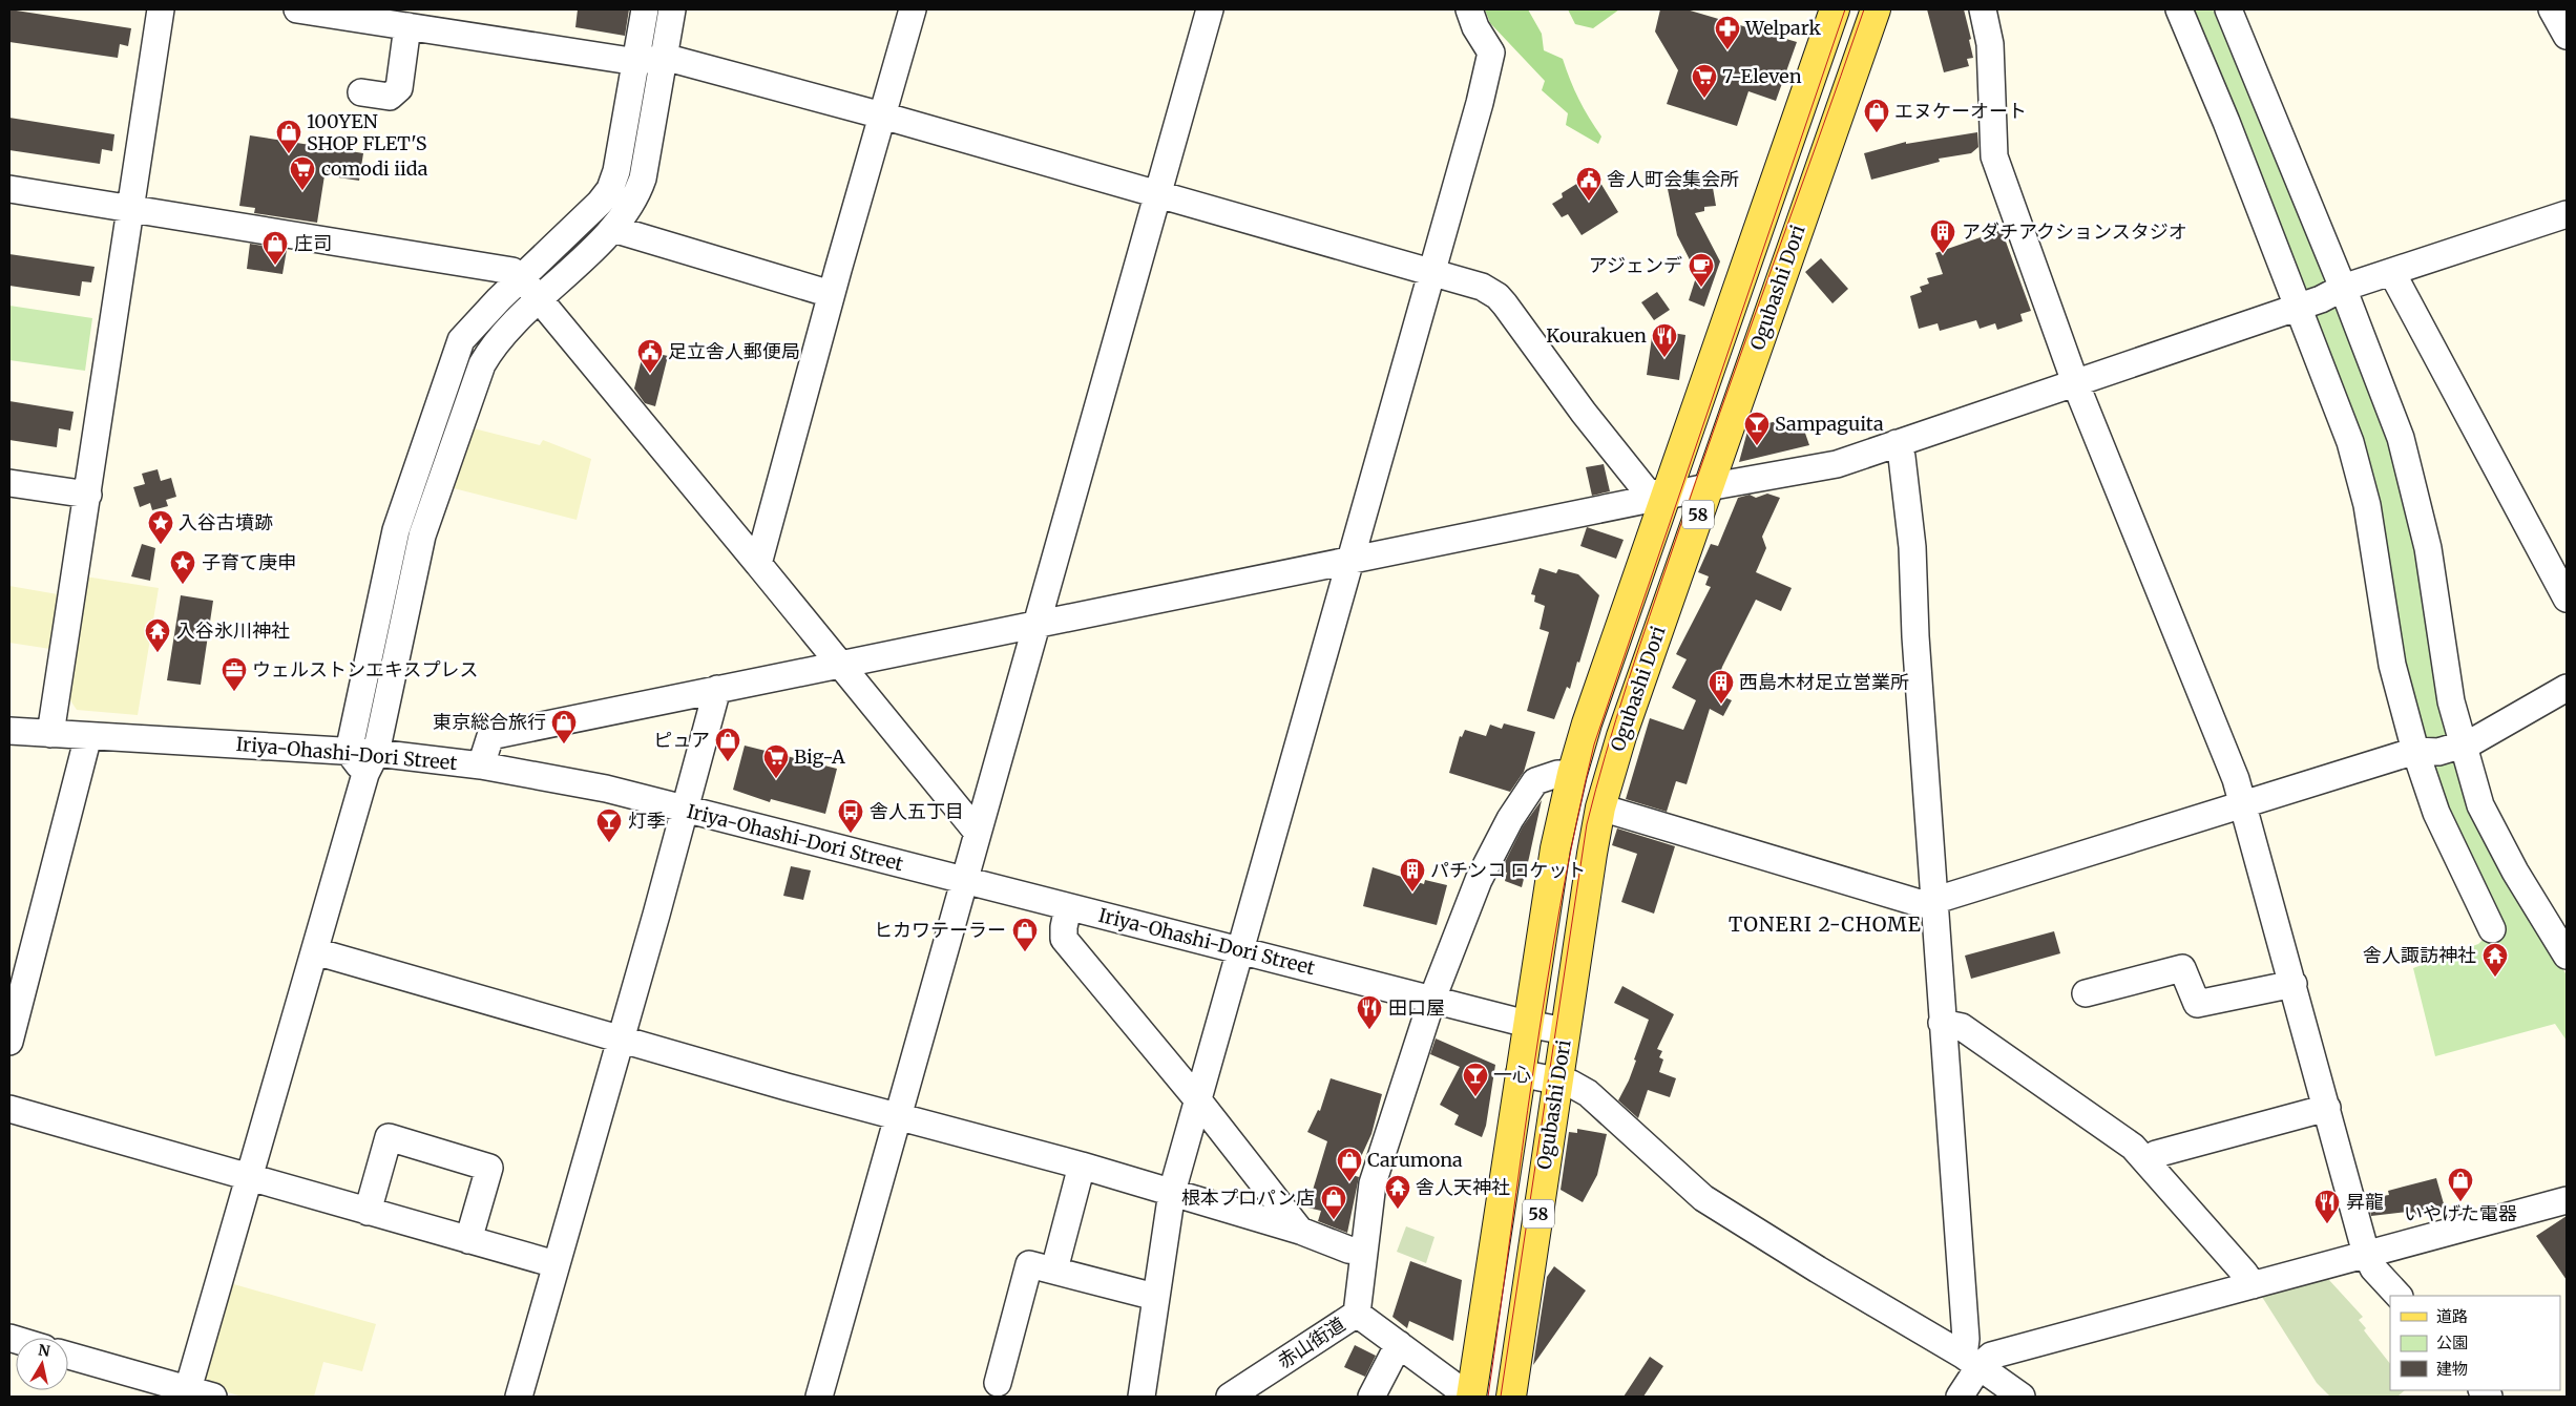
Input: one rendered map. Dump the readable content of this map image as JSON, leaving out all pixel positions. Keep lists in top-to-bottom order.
{
  "streets": {
    "main road": ["Ogubashi Dori", "58"],
    "street": ["Iriya-Ohashi-Dori Street", "赤山街道"]
  },
  "crossings": [
    ["Ogubashi Dori", "Iriya-Ohashi-Dori Street"],
    ["Ogubashi Dori", "赤山街道"]
  ],
  "districts": ["TONERI 2-CHOME"],
  "places": {
    "pharmacy": ["Welpark"],
    "supermarket": ["7-Eleven", "comodi iida", "Big-A"],
    "shop": [
      "エヌケーオート",
      "100YEN SHOP FLET'S",
      "庄司",
      "東京総合旅行",
      "ピュア",
      "ヒカワテーラー",
      "Carumona",
      "いやげた電器",
      "根本プロパン店"
    ],
    "public building": ["舎人町会集会所", "足立舎人郵便局"],
    "building": ["アダチアクションスタジオ", "西島木材足立営業所", "パチンコ ロケット"],
    "cafe": ["アジェンデ"],
    "restaurant": ["Kourakuen", "田口屋", "昇龍"],
    "bar": ["Sampaguita", "灯季", "一心"],
    "place": ["入谷古墳跡", "子育て庚申"],
    "temple": ["入谷氷川神社", "舎人諏訪神社", "舎人天神社"],
    "office": ["ウェルストンエキスプレス"],
    "bus stop": ["舎人五丁目"]
  },
  "legend": ["道路", "公園", "建物"],
  "north": "top"
}
